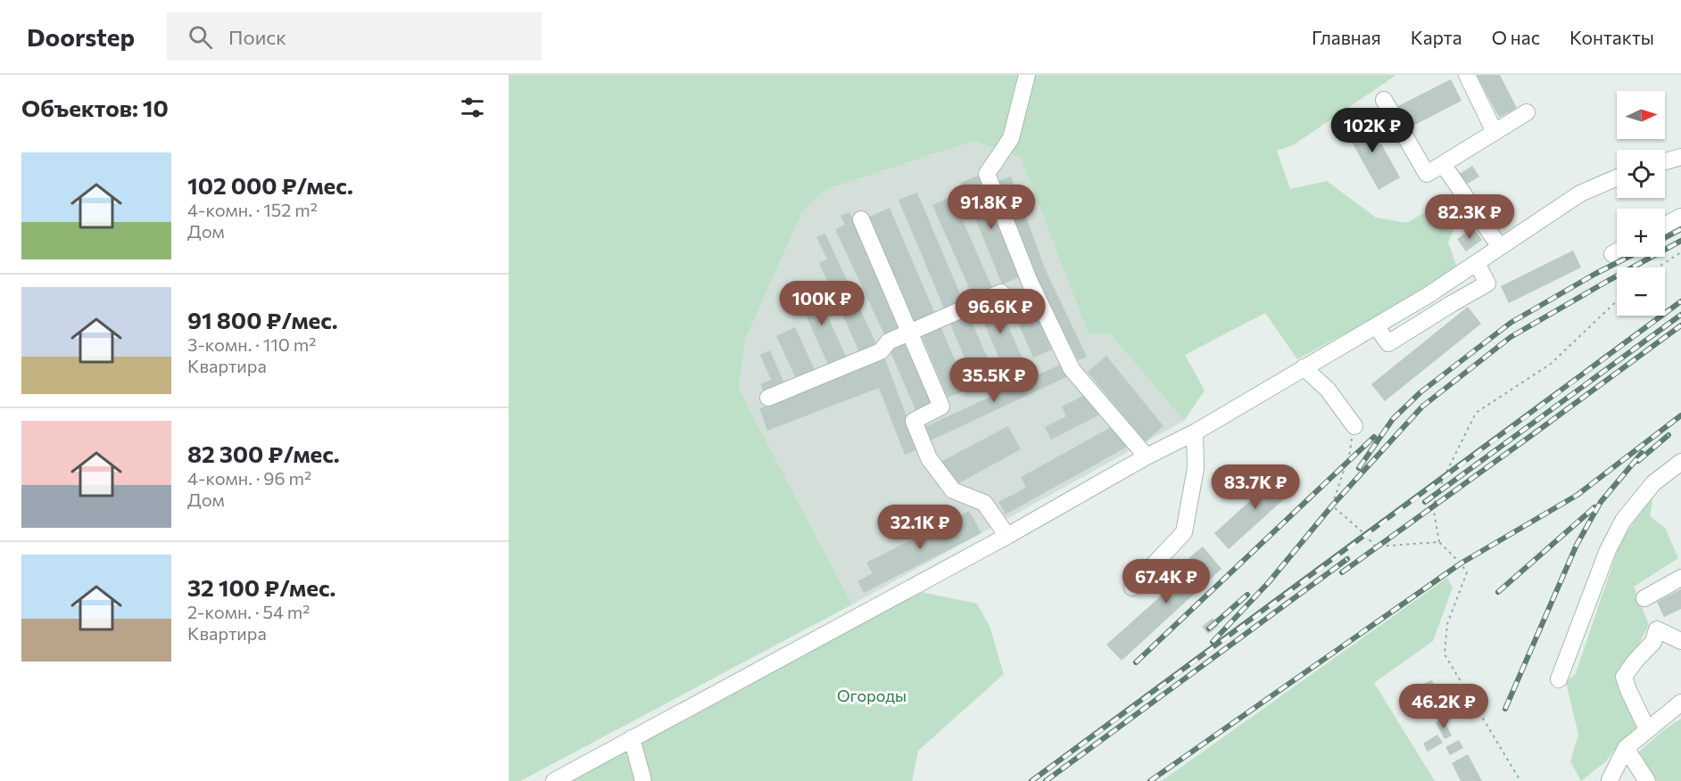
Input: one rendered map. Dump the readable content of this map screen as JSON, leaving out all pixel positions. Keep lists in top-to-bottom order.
{
  "parks": ["Огороды"],
  "north": "right",
  "page": {
    "header": "Doorstep",
    "search": "Поиск",
    "nav": [
      "Главная",
      "Карта",
      "О нас",
      "Контакты"
    ],
    "heading": "Объектов: 10",
    "map_buttons": ["+", "−"],
    "price": [
      "102K ₽",
      "91.8K ₽",
      "82.3K ₽",
      "100K ₽",
      "96.6K ₽",
      "35.5K ₽",
      "83.7K ₽",
      "32.1K ₽",
      "67.4K ₽",
      "46.2K ₽"
    ],
    "list": [
      {
        "name": "102 000 ₽/мес.",
        "note": "4-комн. · 152 m² · Дом"
      },
      {
        "name": "91 800 ₽/мес.",
        "note": "3-комн. · 110 m² · Квартира"
      },
      {
        "name": "82 300 ₽/мес.",
        "note": "4-комн. · 96 m² · Дом"
      },
      {
        "name": "32 100 ₽/мес.",
        "note": "2-комн. · 54 m² · Квартира"
      }
    ]
  }
}
